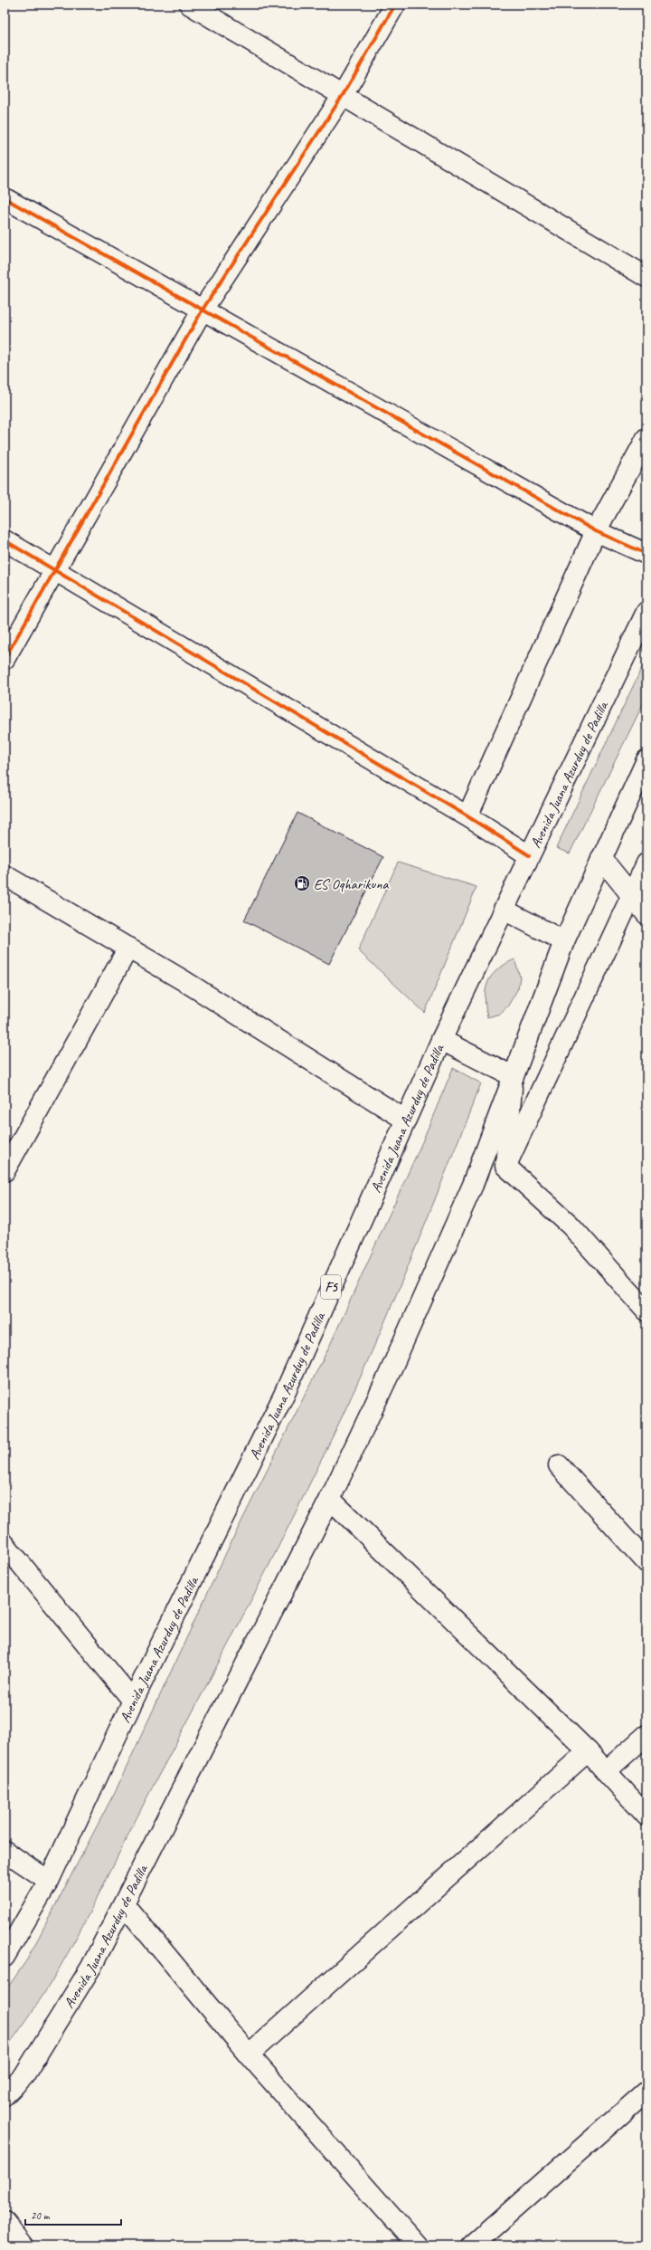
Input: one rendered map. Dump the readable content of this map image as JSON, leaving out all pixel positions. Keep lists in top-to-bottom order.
{
  "streets": {
    "main road": ["Avenida Juana Azurduy de Padilla", "F5"]
  },
  "places": {
    "fuel station": ["ES Oqharikuna"]
  },
  "scale_bar": "20 m"
}
